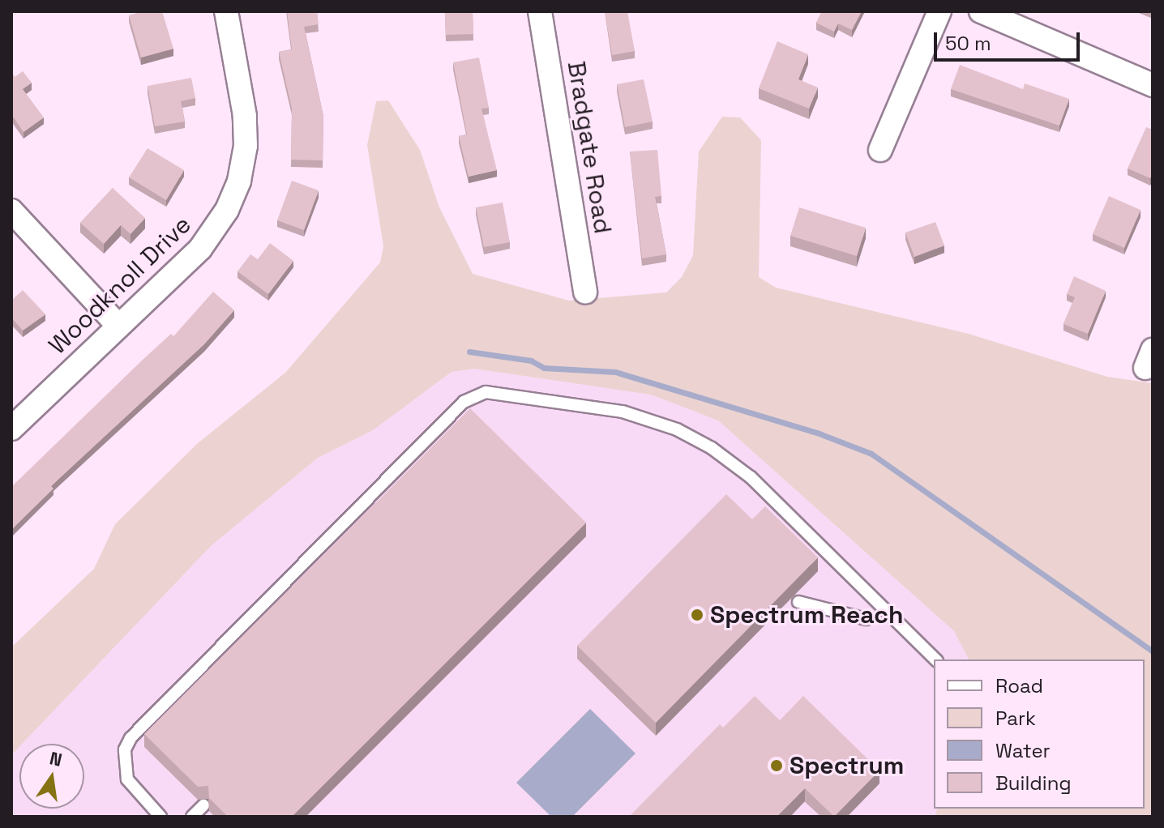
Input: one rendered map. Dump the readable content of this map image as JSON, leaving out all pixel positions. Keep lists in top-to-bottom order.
{
  "streets": {
    "street": ["Bradgate Road", "Woodknoll Drive"]
  },
  "places": ["Spectrum Reach", "Spectrum"],
  "legend": [
    "Road",
    "Park",
    "Water",
    "Building"
  ],
  "scale_bar": "50 m",
  "north": "top"
}
